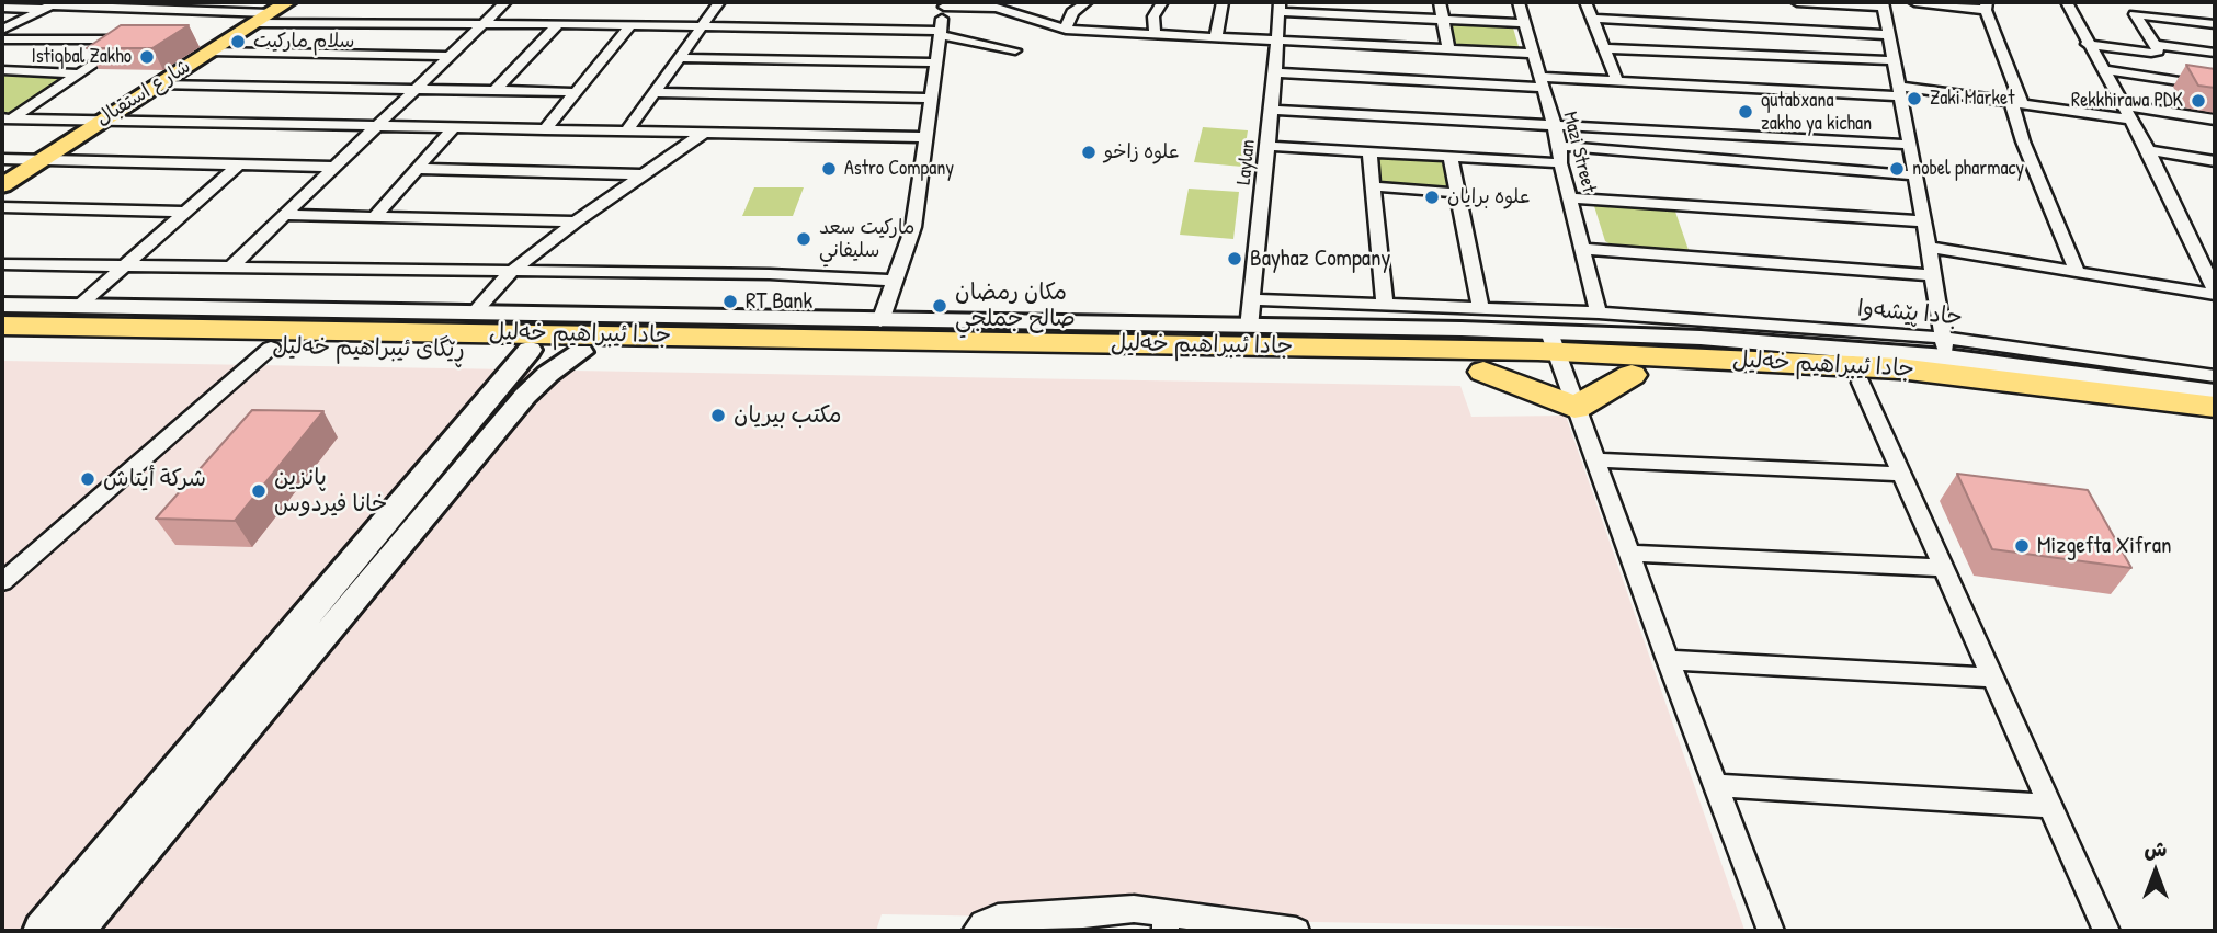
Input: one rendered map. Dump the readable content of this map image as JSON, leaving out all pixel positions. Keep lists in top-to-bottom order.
{
  "streets": {
    "highway": ["جادا ئیبراهیم خەلیل", "ڕێگای ئیبراهیم خەلیل"],
    "main road": ["شارع استقبال"],
    "street": ["Mazi Street", "Laylan", "جادا پێشەوا"]
  },
  "crossings": [
    ["Mazi Street", "جادا پێشەوا"],
    ["Laylan", "جادا پێشەوا"],
    ["Laylan", "جادا ئیبراهیم خەلیل"],
    ["جادا پێشەوا", "جادا ئیبراهیم خەلیل"],
    ["جادا ئیبراهیم خەلیل", "ڕێگای ئیبراهیم خەلیل"]
  ],
  "places": [
    "سلام ماركيت",
    "Istiqbal Zakho",
    "Zaki Market",
    "Rekkhirawa PDK",
    "qutabxana zakho ya kichan",
    "علوه زاخو",
    "Astro Company",
    "nobel pharmacy",
    "علوه برايان",
    "ماركيت سعد سليفاني",
    "Bayhaz Company",
    "RT Bank",
    "مكان رمضان صالح جملجي",
    "مكتب بيريان",
    "شركة أيتاش",
    "پانزين خانا فيردوس",
    "Mizgefta Xifran"
  ],
  "north": "top"
}
